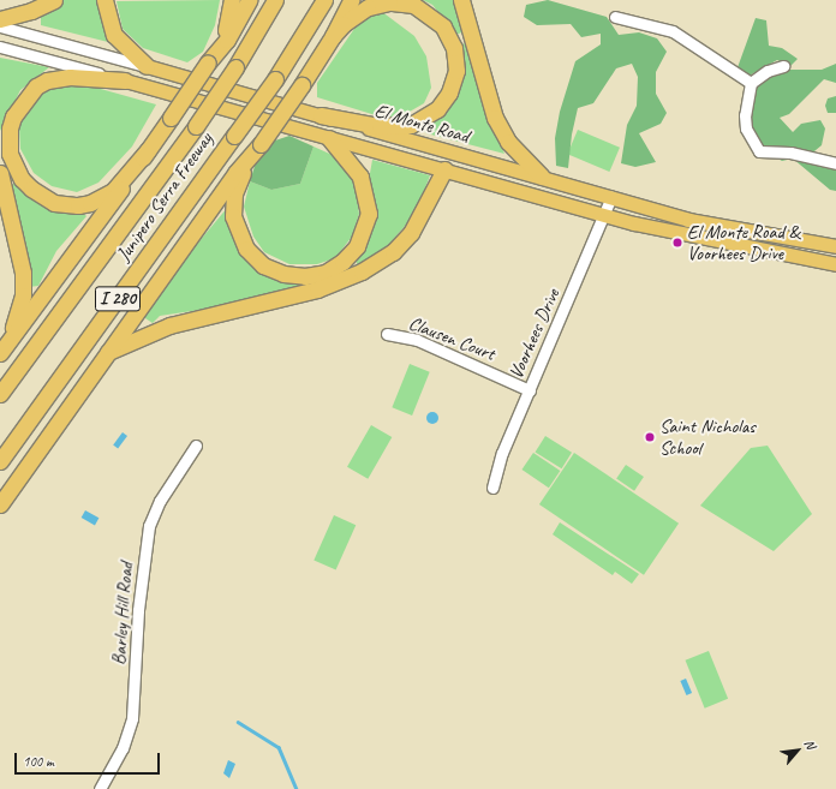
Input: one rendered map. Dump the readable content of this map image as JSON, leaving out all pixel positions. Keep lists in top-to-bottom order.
{
  "streets": {
    "highway": ["Junipero Serra Freeway", "I 280"],
    "main road": ["El Monte Road"],
    "street": ["Voorhees Drive", "Clausen Court", "Barley Hill Road"]
  },
  "crossings": [
    ["El Monte Road", "Voorhees Drive"],
    ["Voorhees Drive", "Clausen Court"]
  ],
  "places": ["El Monte Road & Voorhees Drive", "Saint Nicholas School"],
  "scale_bar": "100 m",
  "north": "top right"
}
